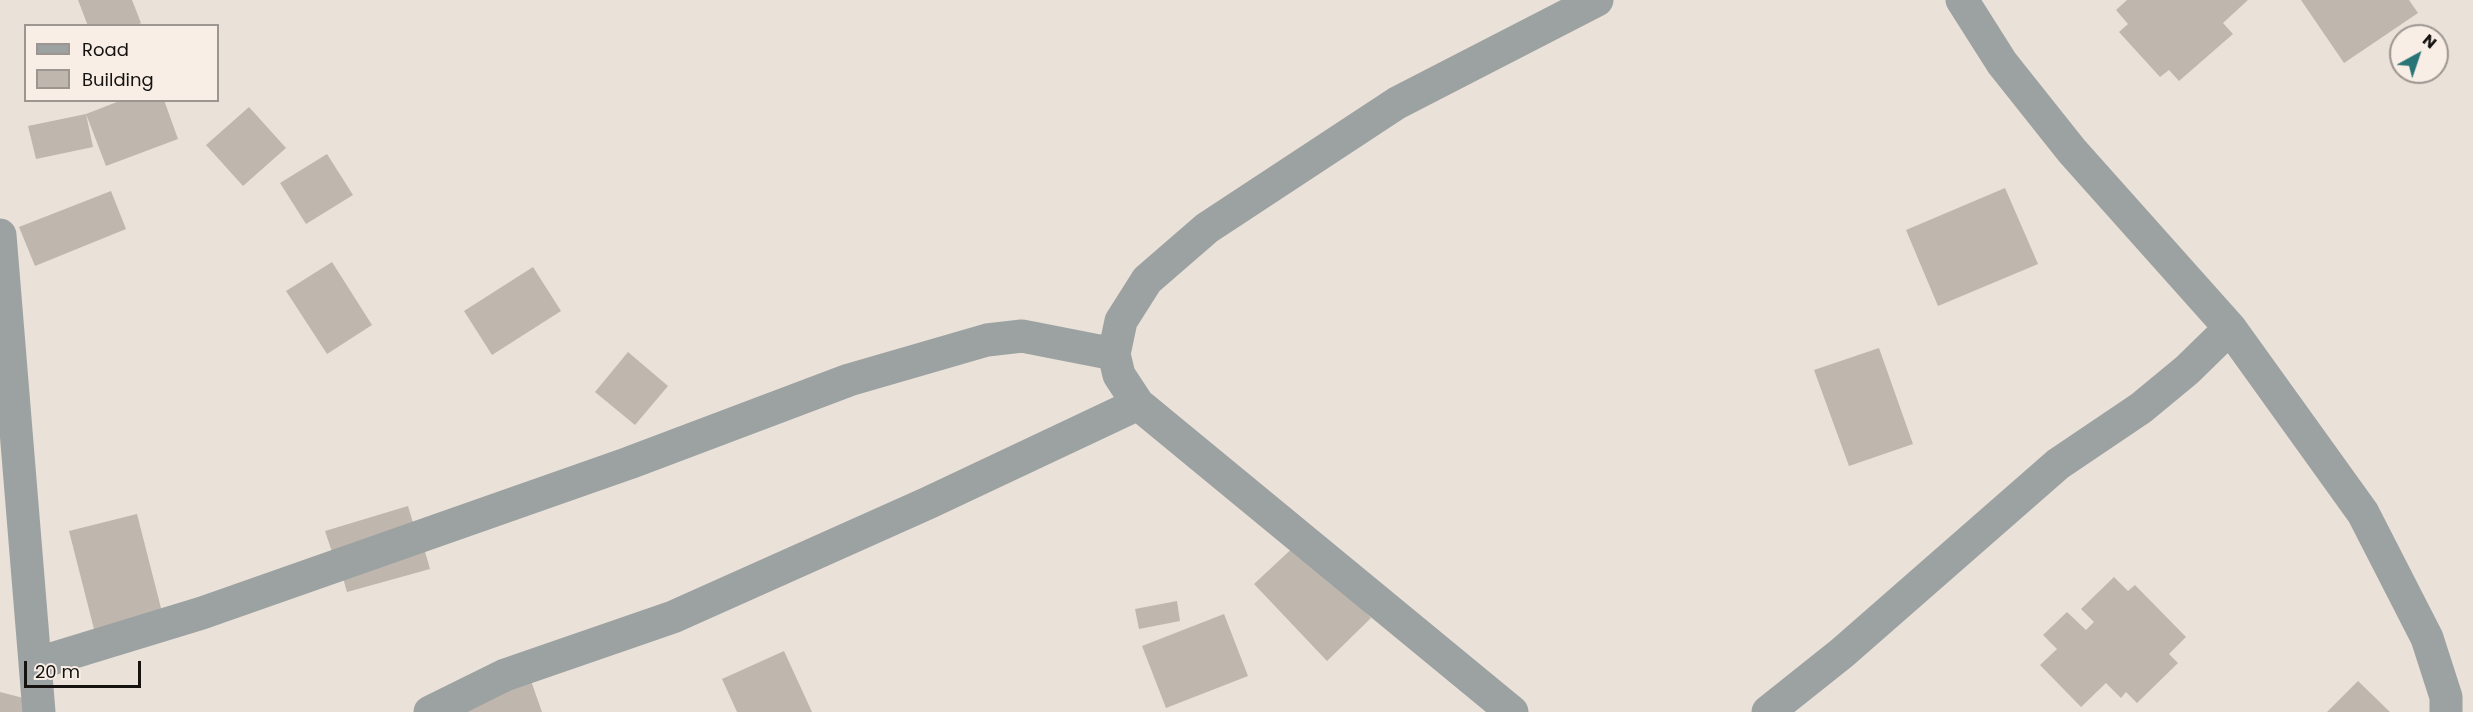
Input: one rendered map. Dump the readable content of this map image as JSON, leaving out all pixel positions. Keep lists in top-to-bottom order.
{
  "legend": ["Road", "Building"],
  "scale_bar": "20 m",
  "north": "top right"
}
